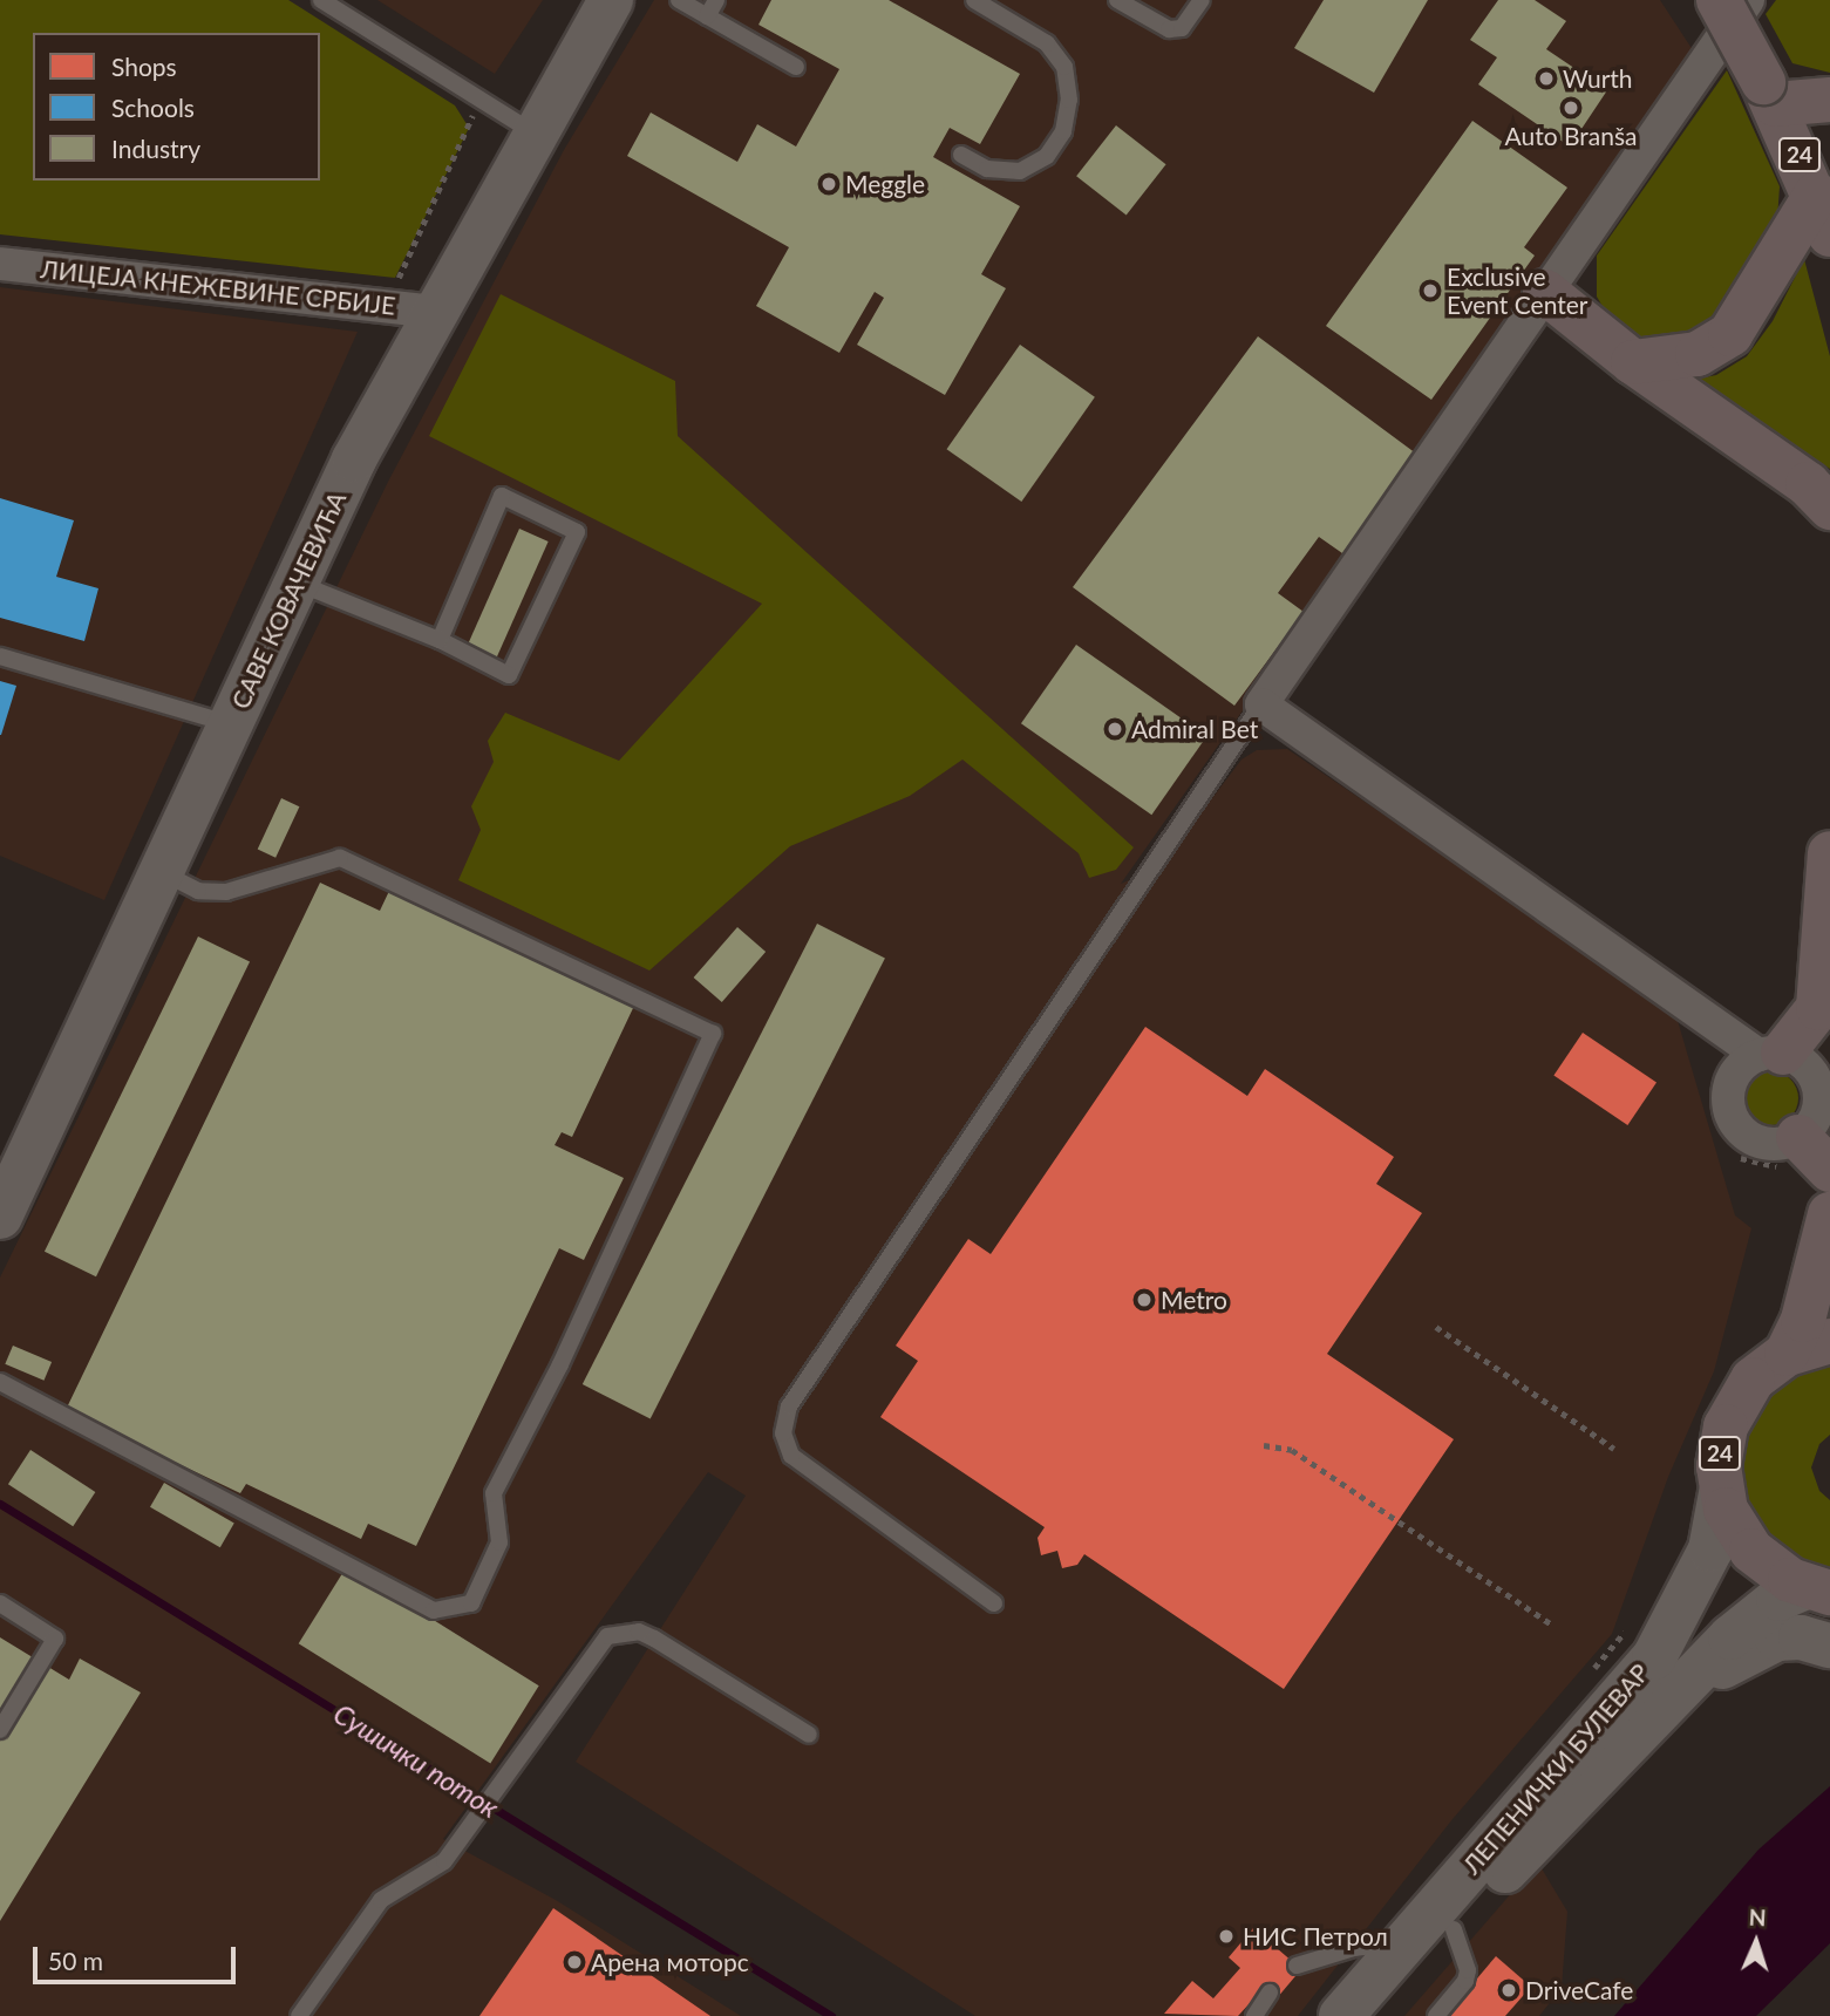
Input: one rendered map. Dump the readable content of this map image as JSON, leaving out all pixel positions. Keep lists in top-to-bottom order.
{
  "streets": {
    "main road": ["24", "САВЕ КОВАЧЕВИЋА", "ЛЕПЕНИЧКИ БУЛЕВАР"],
    "street": ["ЛИЦЕЈА КНЕЖЕВИНЕ СРБИЈЕ"]
  },
  "crossings": [
    ["24", "ЛЕПЕНИЧКИ БУЛЕВАР"],
    ["ЛИЦЕЈА КНЕЖЕВИНЕ СРБИЈЕ", "САВЕ КОВАЧЕВИЋА"]
  ],
  "water": ["Сушички поток"],
  "places": [
    "Wurth",
    "Auto Branša",
    "Meggle",
    "Exclusive Event Center",
    "Admiral Bet",
    "Metro",
    "НИС Петрол",
    "Арена моторс",
    "DriveCafe"
  ],
  "legend": ["Shops", "Schools", "Industry"],
  "scale_bar": "50 m",
  "north": "top"
}
